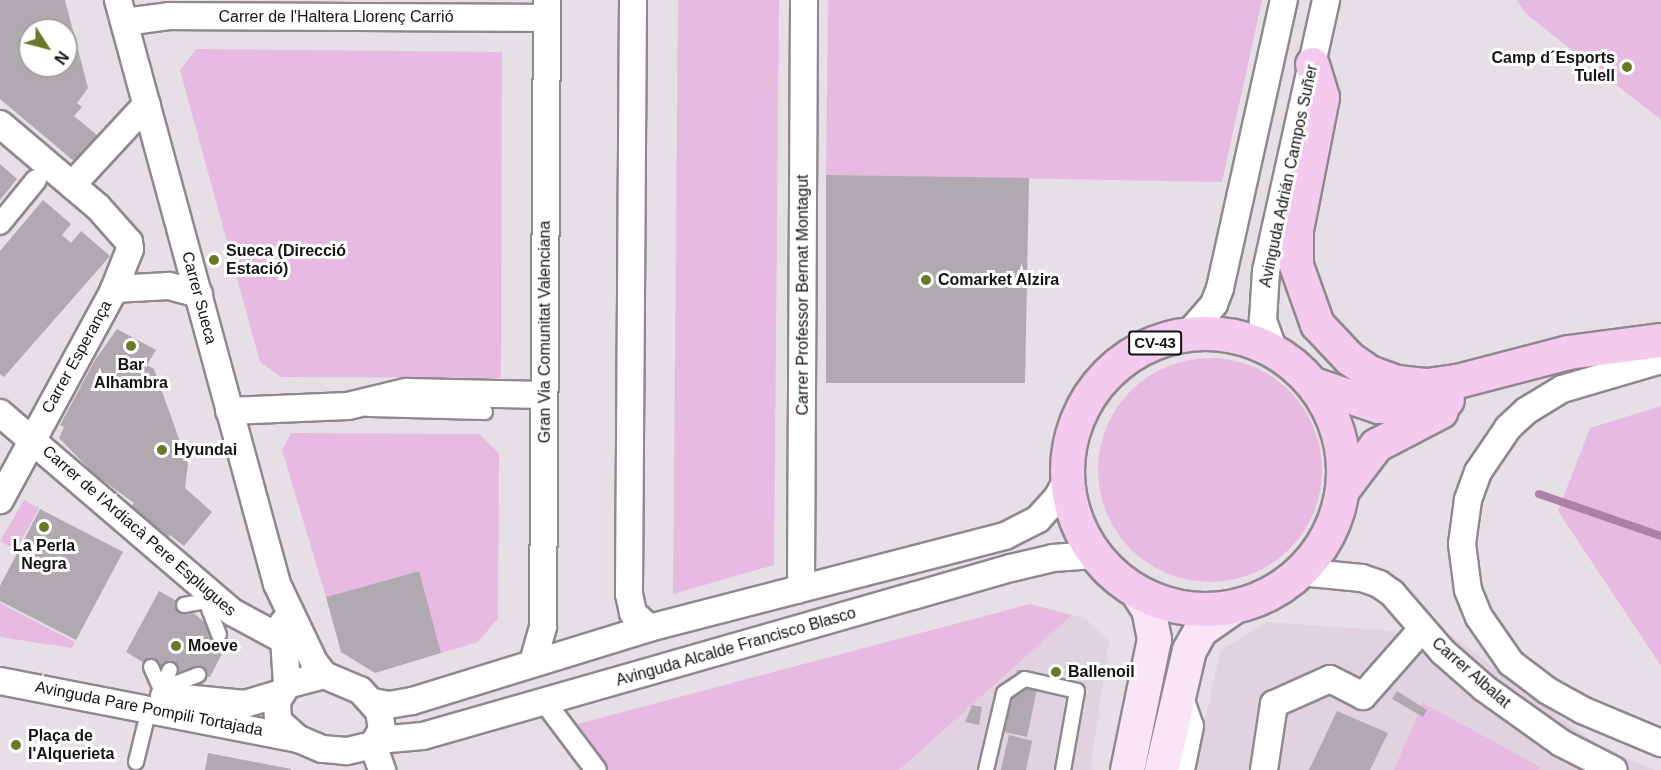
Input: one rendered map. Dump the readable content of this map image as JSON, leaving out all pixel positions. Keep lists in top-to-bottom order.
{
  "streets": {
    "main road": ["CV-43"],
    "street": [
      "Carrer de l'Haltera Llorenç Carrió",
      "Avinguda Adrián Campos Suñer",
      "Carrer Professor Bernat Montagut",
      "Carrer Sueca",
      "Gran Via Comunitat Valenciana",
      "Carrer Esperança",
      "Carrer de l'Ardiacà Pere Esplugues",
      "Avinguda Alcalde Francisco Blasco",
      "Carrer Albalat",
      "Avinguda Pare Pompili Tortajada"
    ]
  },
  "crossings": [
    ["Carrer de l'Haltera Llorenç Carrió", "Carrer Sueca"],
    ["Carrer de l'Haltera Llorenç Carrió", "Gran Via Comunitat Valenciana"],
    ["Avinguda Adrián Campos Suñer", "CV-43"],
    ["Carrer Sueca", "Carrer Esperança"],
    ["Carrer Sueca", "Carrer de l'Ardiacà Pere Esplugues"],
    ["Carrer Sueca", "Avinguda Alcalde Francisco Blasco"],
    ["Carrer Sueca", "Avinguda Pare Pompili Tortajada"],
    ["CV-43", "Avinguda Alcalde Francisco Blasco"],
    ["CV-43", "Carrer Albalat"],
    ["Carrer Esperança", "Carrer de l'Ardiacà Pere Esplugues"],
    ["Avinguda Alcalde Francisco Blasco", "Avinguda Pare Pompili Tortajada"]
  ],
  "places": [
    "Camp d´Esports Tulell",
    "Sueca (Direcció Estació)",
    "Comarket Alzira",
    "Bar Alhambra",
    "Hyundai",
    "La Perla Negra",
    "Moeve",
    "Ballenoil",
    "Plaça de l'Alquerieta"
  ],
  "north": "bottom right"
}
